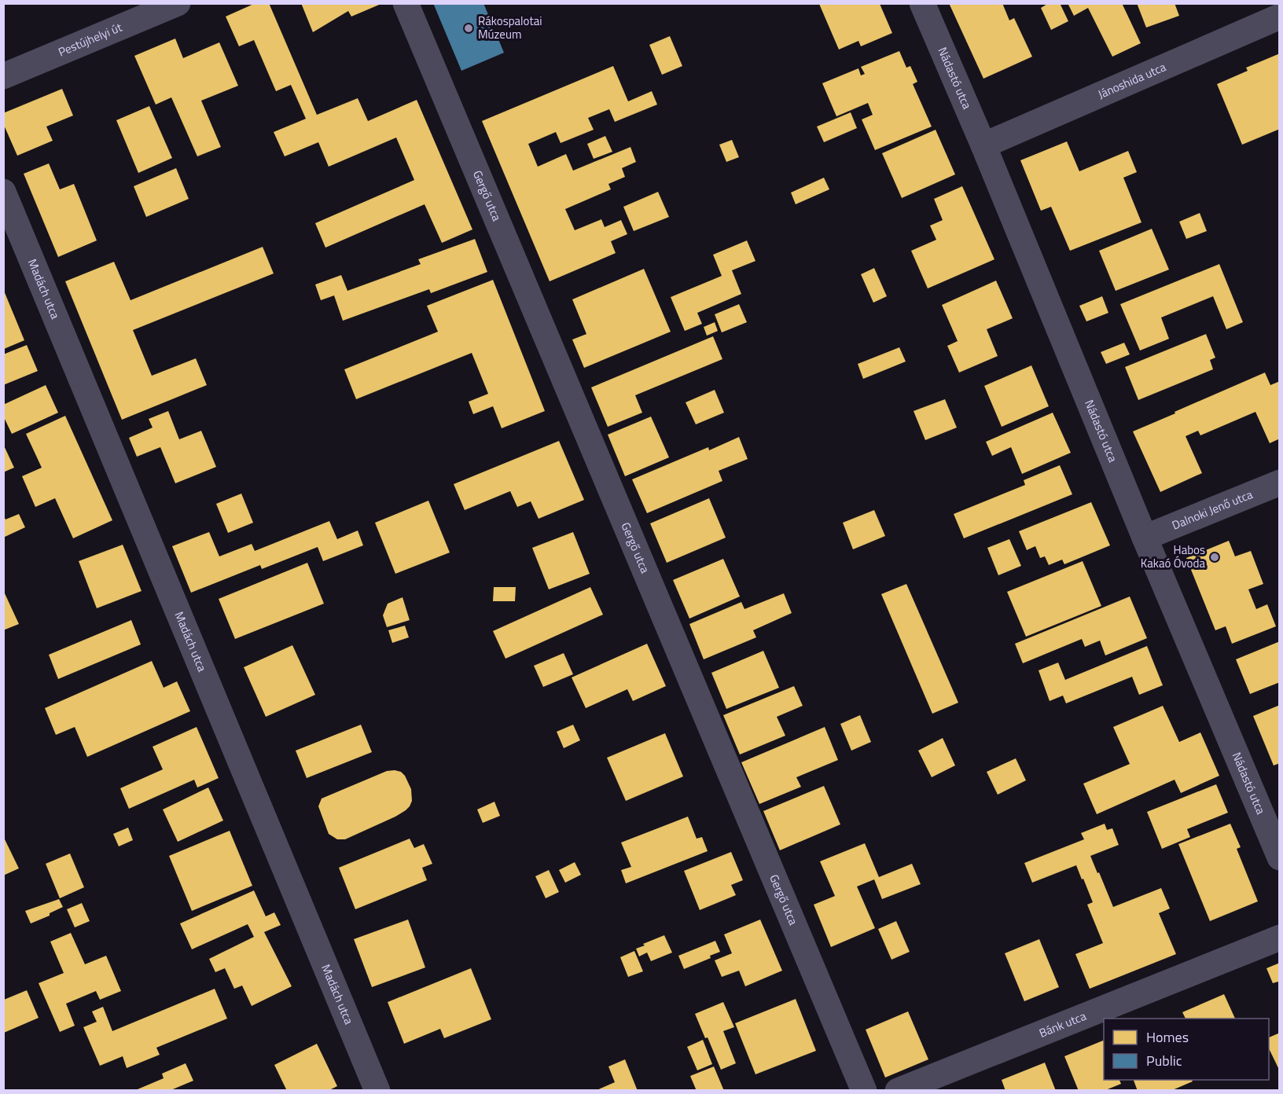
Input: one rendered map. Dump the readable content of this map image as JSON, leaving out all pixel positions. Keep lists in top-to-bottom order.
{
  "streets": {
    "street": [
      "Pestújhelyi út",
      "Nádastó utca",
      "Jánoshida utca",
      "Gergő utca",
      "Madách utca",
      "Dalnoki Jenő utca",
      "Bánk utca"
    ]
  },
  "crossings": [
    ["Nádastó utca", "Jánoshida utca"],
    ["Nádastó utca", "Dalnoki Jenő utca"]
  ],
  "places": ["Rákospalotai Múzeum", "Habos Kakaó Óvoda"],
  "legend": ["Homes", "Public"]
}
